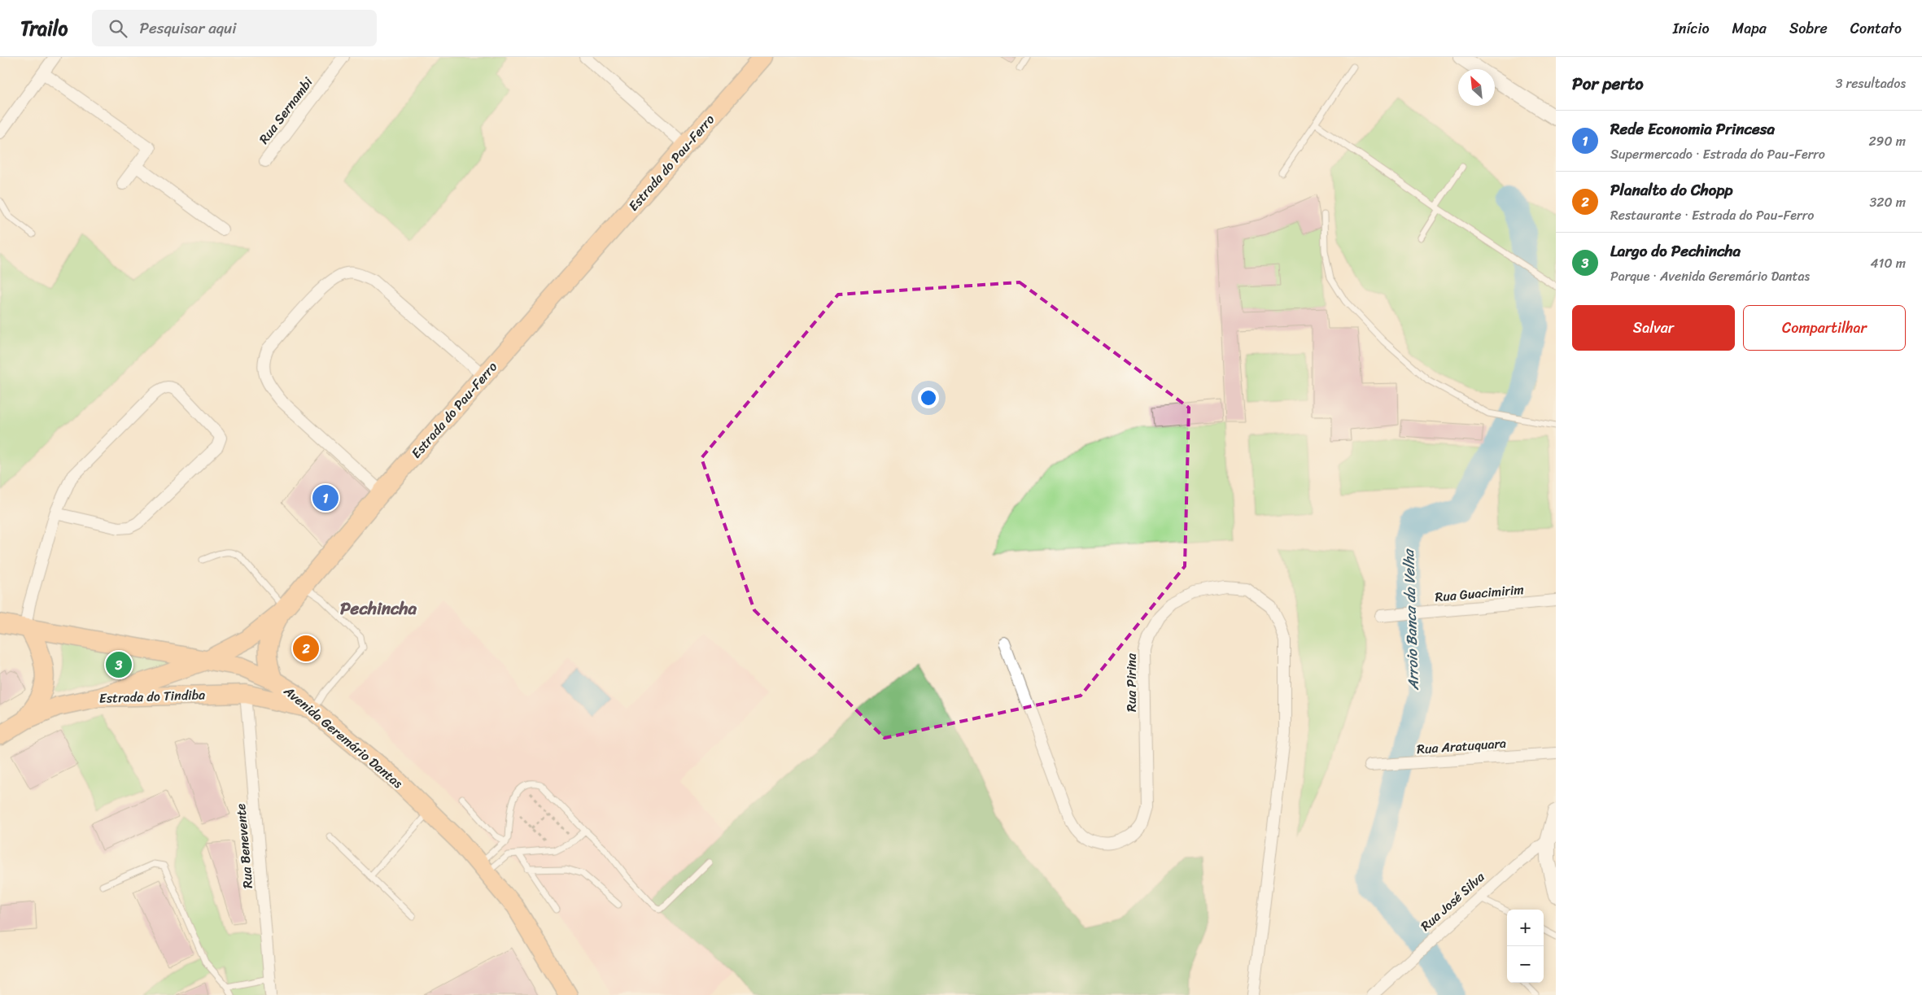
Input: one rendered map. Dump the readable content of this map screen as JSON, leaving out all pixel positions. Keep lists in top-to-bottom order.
{
  "streets": {
    "main road": ["Estrada do Pau-Ferro", "Estrada do Tindiba", "Avenida Geremário Dantas"],
    "street": [
      "Rua Sernambi",
      "Rua Guacimirim",
      "Rua Pirina",
      "Rua Aratuquara",
      "Rua Benevente",
      "Rua José Silva"
    ]
  },
  "crossings": [
    ["Estrada do Pau-Ferro", "Estrada do Tindiba"],
    ["Estrada do Pau-Ferro", "Avenida Geremário Dantas"],
    ["Estrada do Tindiba", "Avenida Geremário Dantas"],
    ["Estrada do Tindiba", "Rua Benevente"]
  ],
  "districts": ["Pechincha"],
  "water": ["Arroio Banca da Velha"],
  "north": "top left",
  "page": {
    "header": "Trailo",
    "search": "Pesquisar aqui",
    "nav": [
      "Início",
      "Mapa",
      "Sobre",
      "Contato"
    ],
    "heading": ["Por perto", "3 resultados"],
    "list": [
      {
        "mark": "1",
        "name": "Rede Economia Princesa",
        "note": "Supermercado · Estrada do Pau-Ferro",
        "value": "290 m"
      },
      {
        "mark": "2",
        "name": "Planalto do Chopp",
        "note": "Restaurante · Estrada do Pau-Ferro",
        "value": "320 m"
      },
      {
        "mark": "3",
        "name": "Largo do Pechincha",
        "note": "Parque · Avenida Geremário Dantas",
        "value": "410 m"
      }
    ],
    "buttons": ["Salvar", "Compartilhar"],
    "pins": ["1", "2", "3"],
    "map_buttons": ["+", "−"]
  }
}
